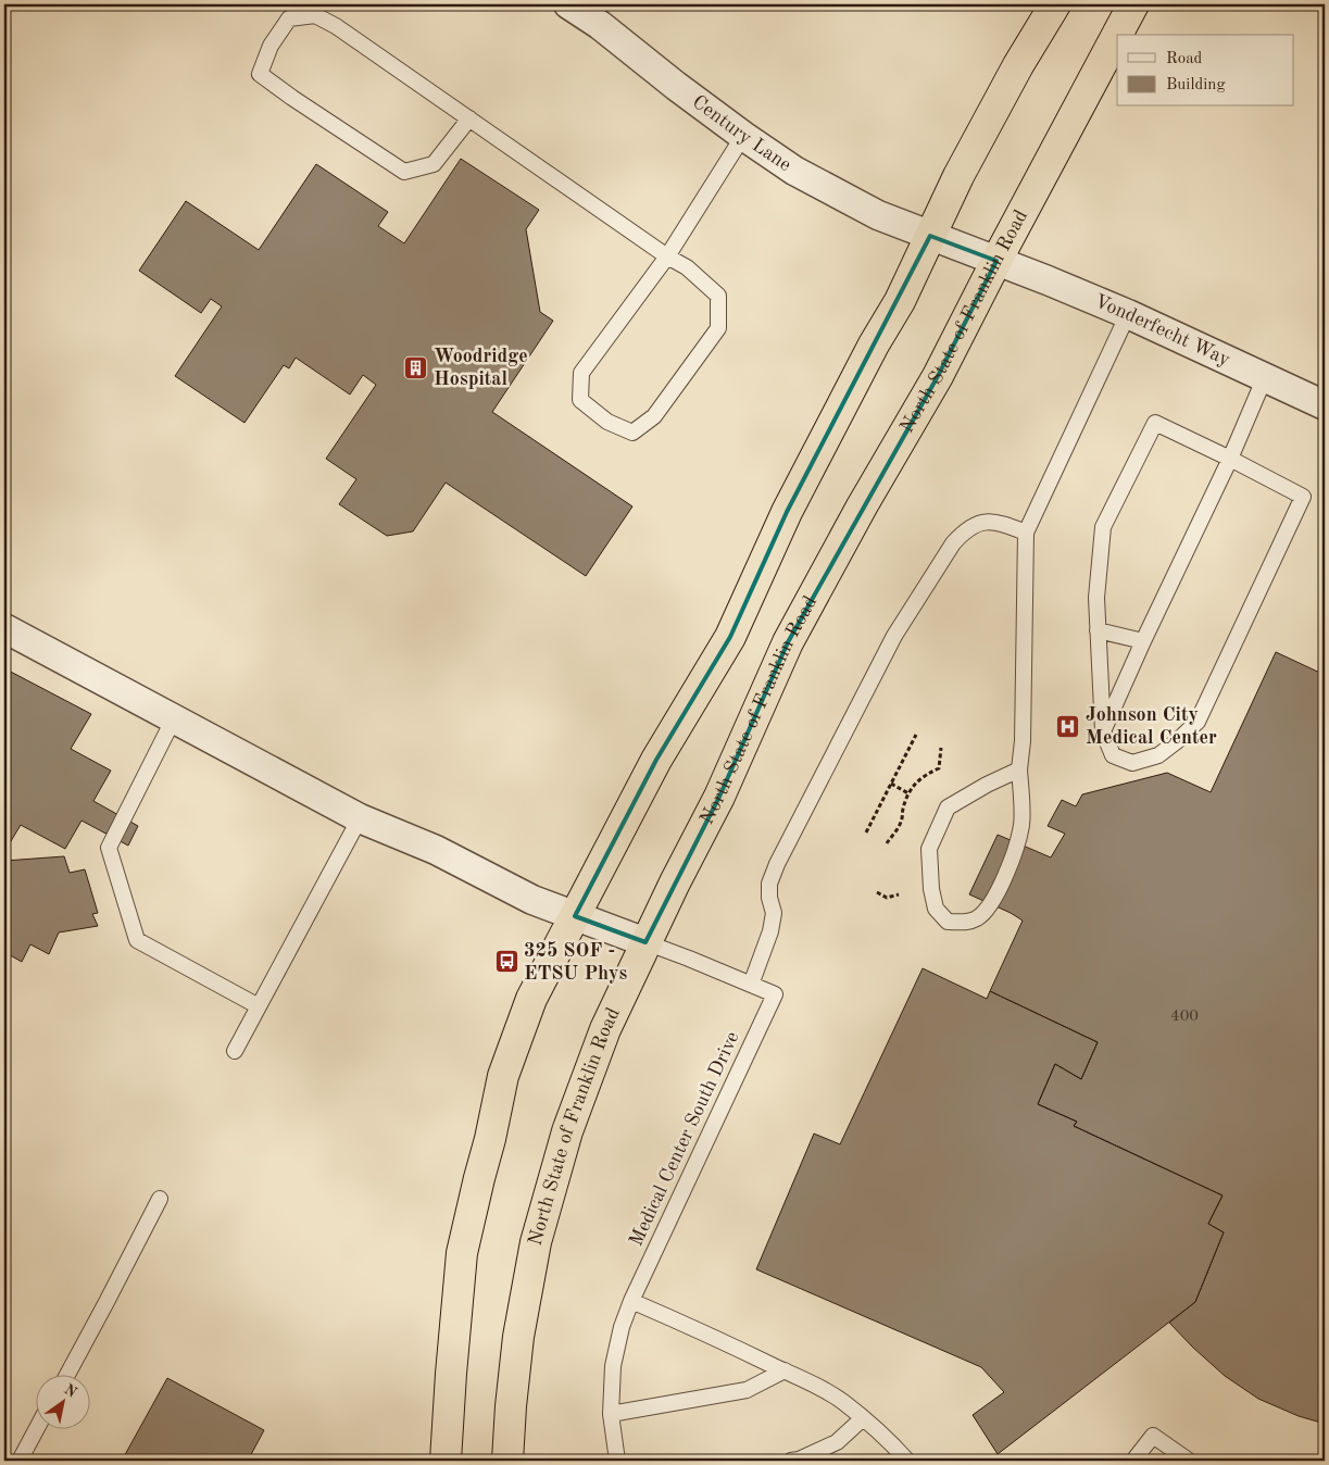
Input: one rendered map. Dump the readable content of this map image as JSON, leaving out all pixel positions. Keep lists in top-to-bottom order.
{
  "streets": {
    "highway": ["North State of Franklin Road"],
    "street": ["Century Lane", "Vonderfecht Way"],
    "lane": ["Medical Center South Drive"]
  },
  "crossings": [
    ["Century Lane", "North State of Franklin Road"],
    ["Century Lane", "Vonderfecht Way"],
    ["North State of Franklin Road", "Vonderfecht Way"]
  ],
  "places": {
    "building": ["Woodridge Hospital"],
    "hospital": ["Johnson City Medical Center"],
    "bus stop": ["325 SOF - ETSU Phys"]
  },
  "house_numbers": ["400"],
  "legend": ["Road", "Building"],
  "north": "top right"
}
